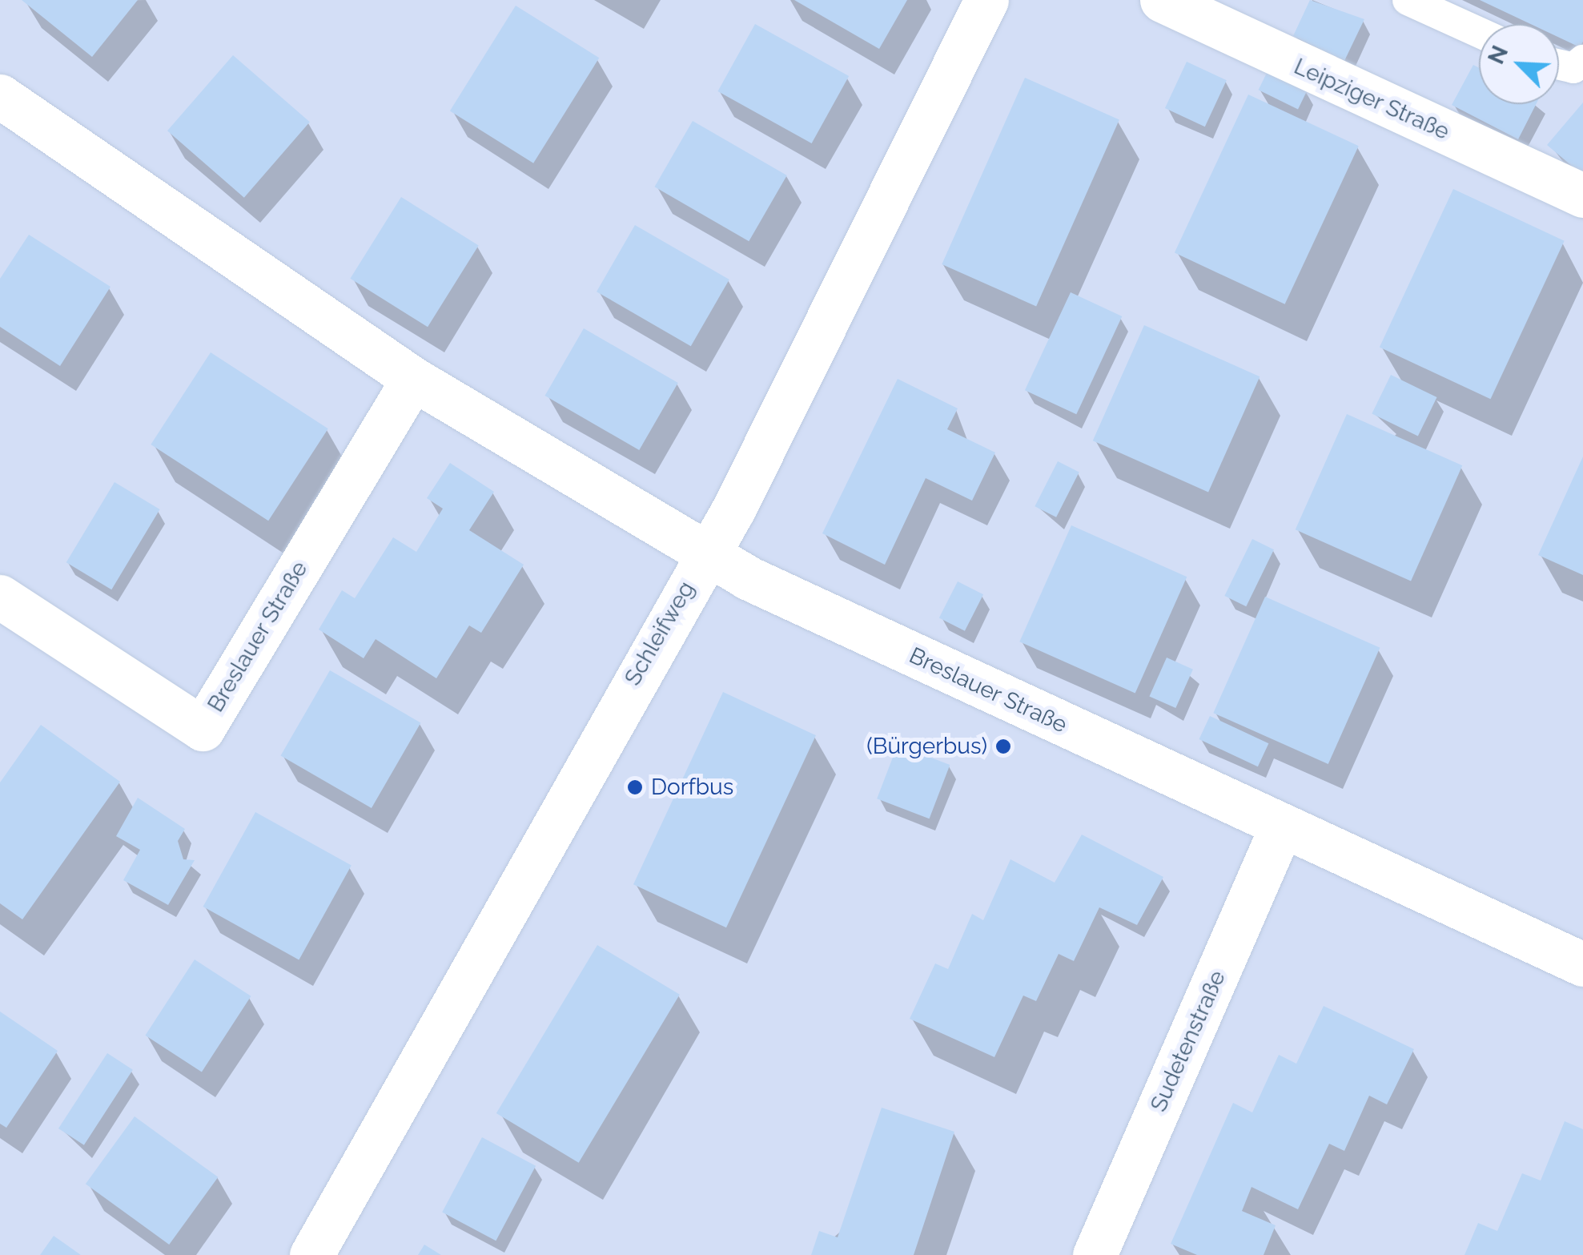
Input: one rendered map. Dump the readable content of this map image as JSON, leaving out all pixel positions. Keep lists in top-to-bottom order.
{
  "streets": {
    "street": [
      "Leipziger Straße",
      "Schleifweg",
      "Breslauer Straße",
      "Sudetenstraße"
    ]
  },
  "crossings": [
    ["Schleifweg", "Breslauer Straße"],
    ["Breslauer Straße", "Sudetenstraße"]
  ],
  "places": ["(Bürgerbus)", "Dorfbus"],
  "north": "top left"
}
